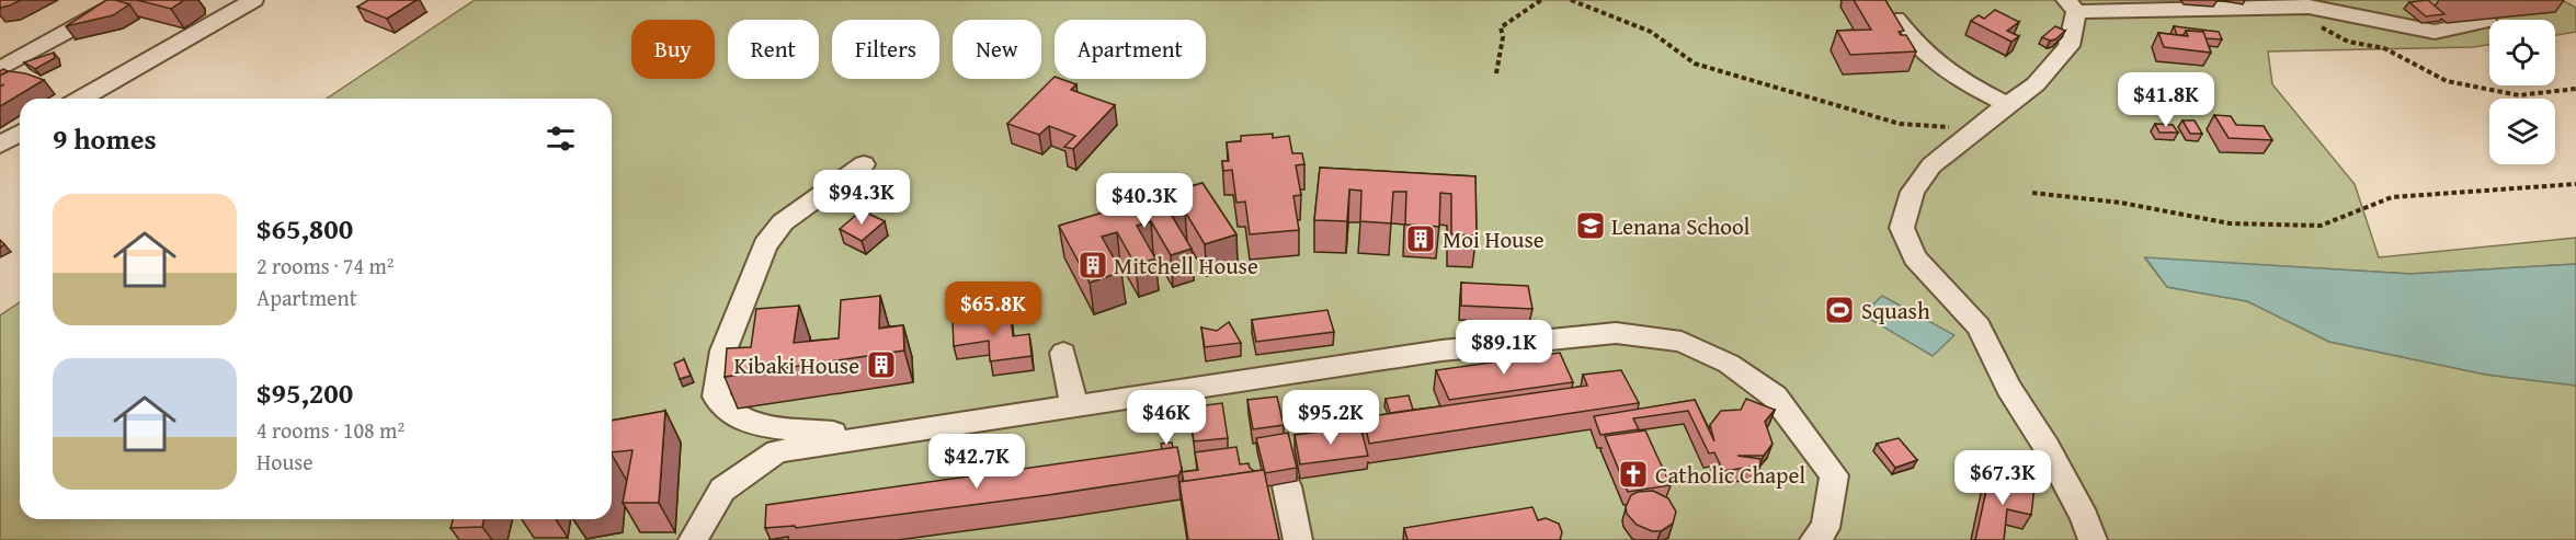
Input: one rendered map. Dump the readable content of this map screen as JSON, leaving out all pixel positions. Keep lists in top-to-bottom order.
{
  "places": {
    "school or university": ["Lenana School"],
    "building": ["Moi House", "Mitchell House", "Kibaki House"],
    "sports": ["Squash"],
    "church": ["Catholic Chapel"]
  },
  "page": {
    "chip": [
      "Buy",
      "Rent",
      "Filters",
      "New",
      "Apartment"
    ],
    "price": [
      "$41.8K",
      "$94.3K",
      "$40.3K",
      "$65.8K",
      "$89.1K",
      "$46K",
      "$95.2K",
      "$42.7K",
      "$67.3K"
    ],
    "heading": "9 homes",
    "list": [
      {
        "name": "$65,800",
        "note": "2 rooms · 74 m² · Apartment"
      },
      {
        "name": "$95,200",
        "note": "4 rooms · 108 m² · House"
      }
    ]
  }
}
